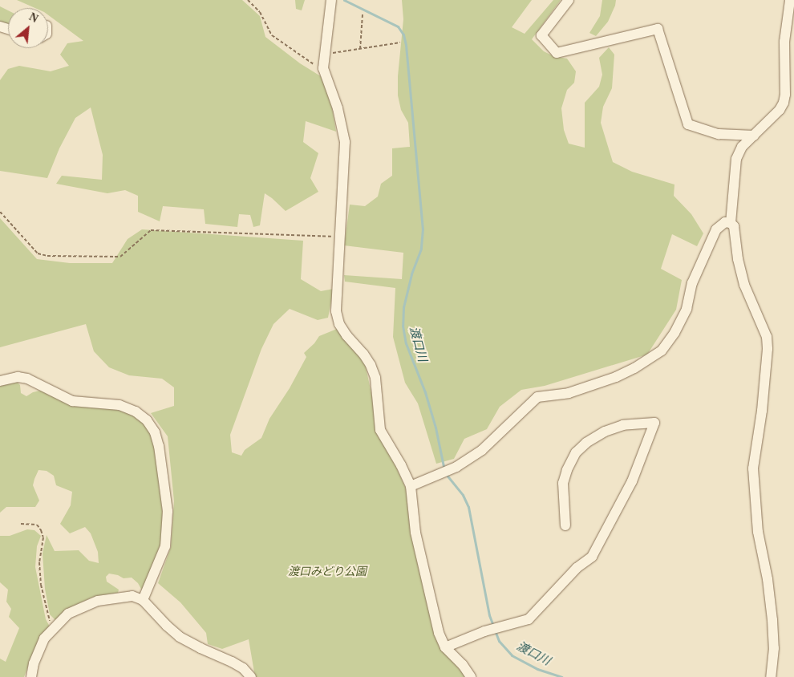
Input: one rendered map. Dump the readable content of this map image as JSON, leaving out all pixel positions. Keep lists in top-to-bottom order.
{
  "water": ["渡口川"],
  "parks": ["渡口みどり公園"],
  "north": "top right"
}
